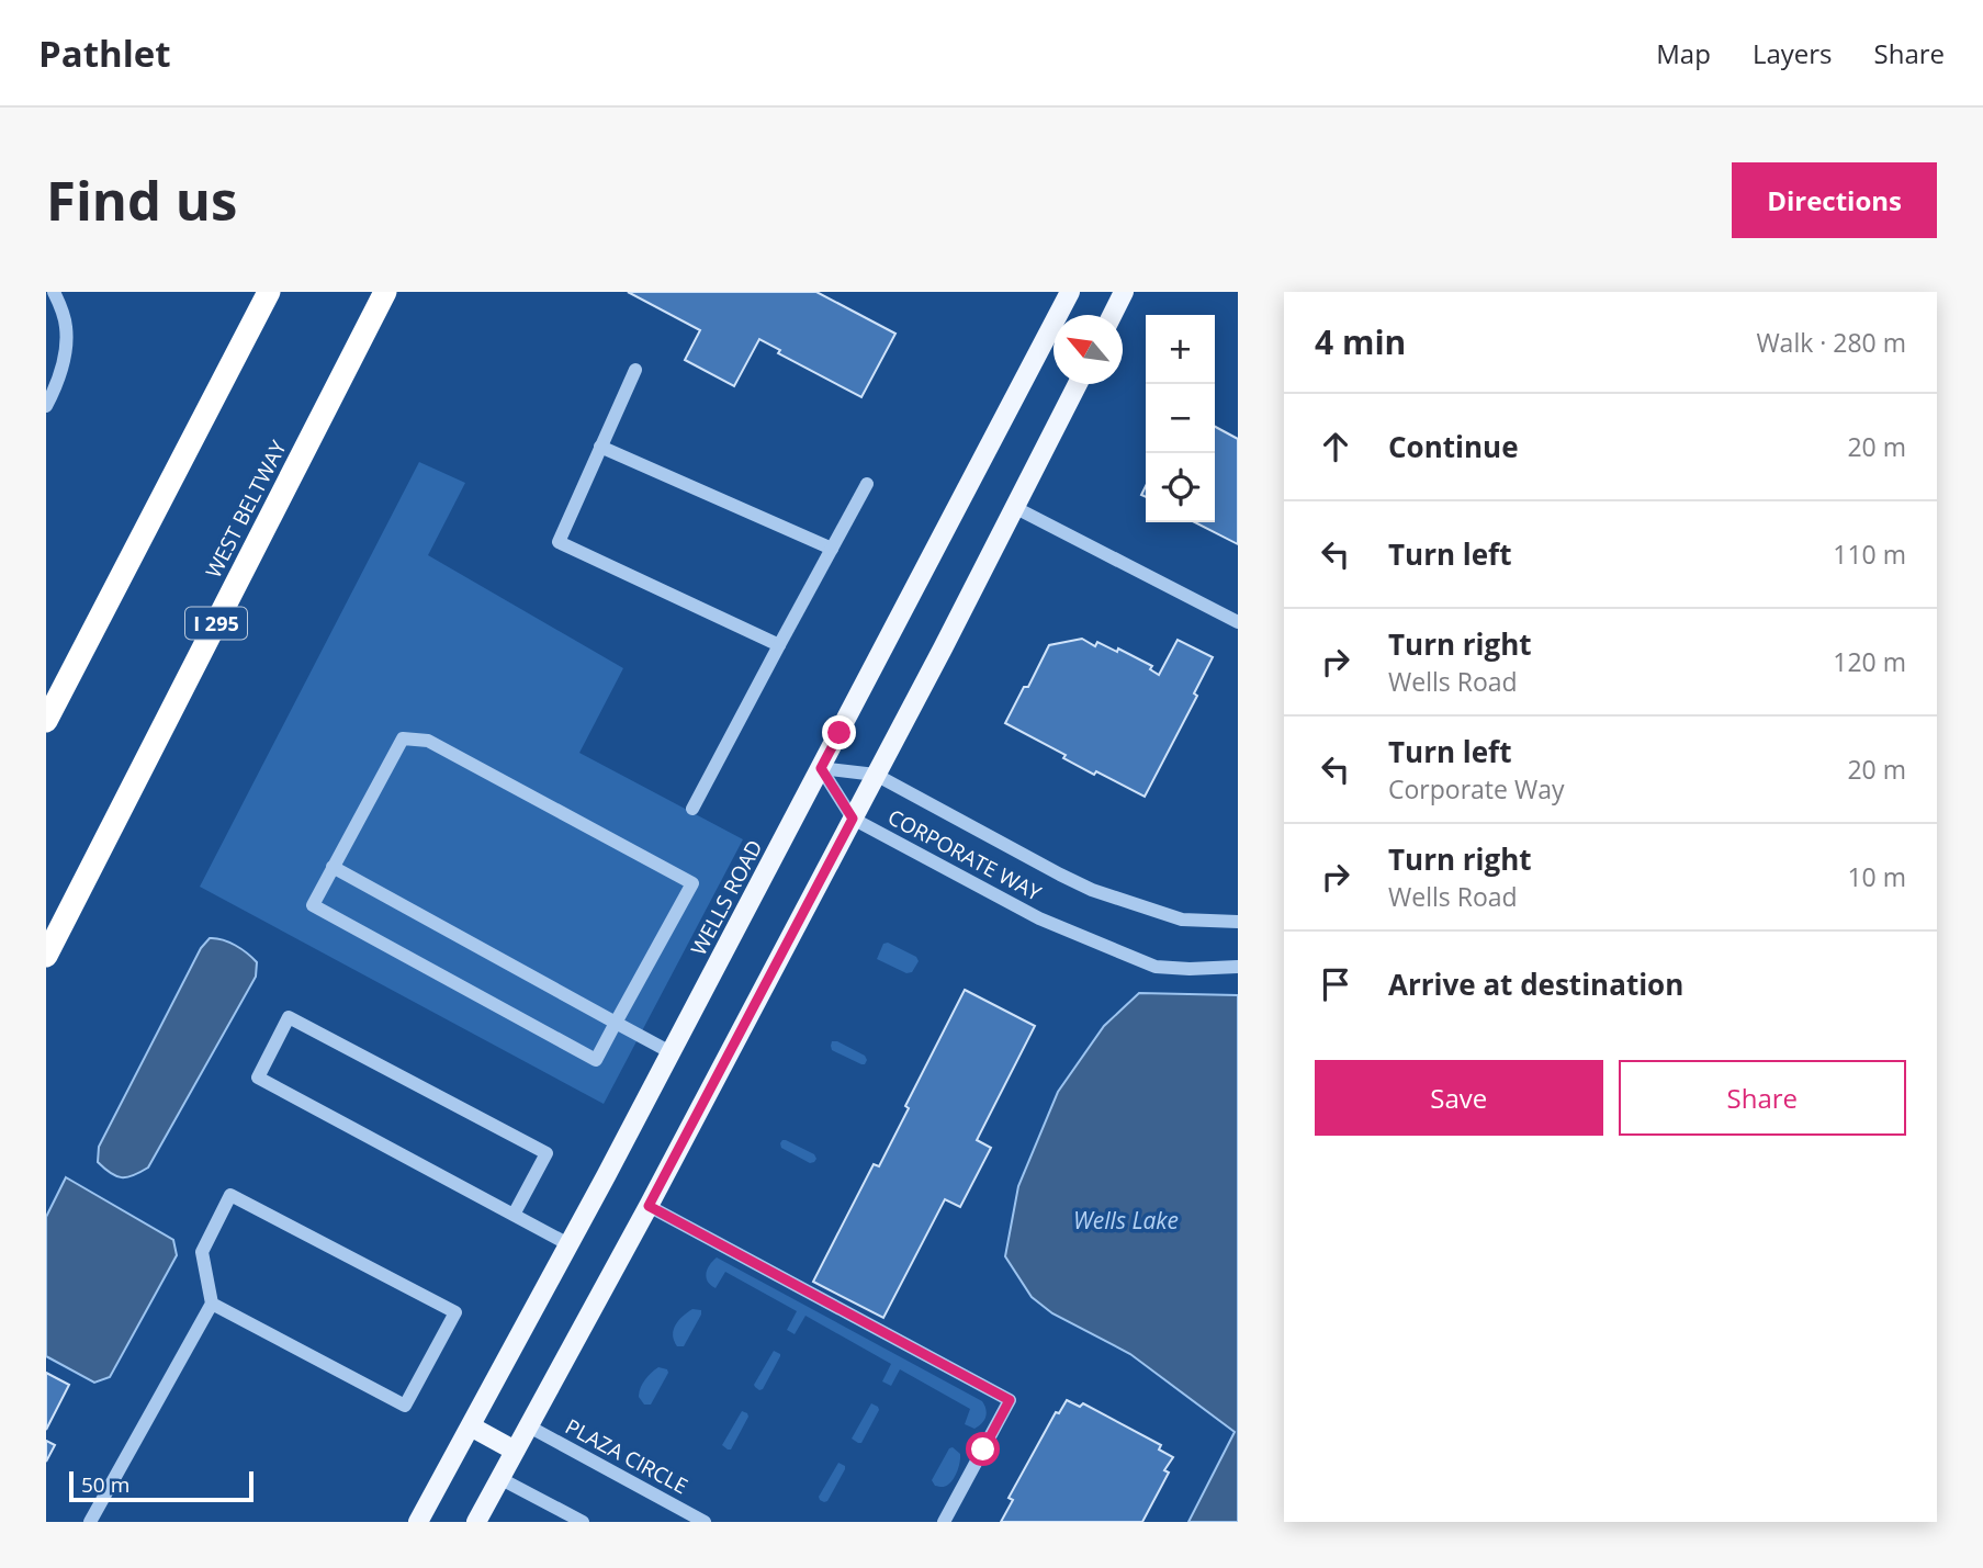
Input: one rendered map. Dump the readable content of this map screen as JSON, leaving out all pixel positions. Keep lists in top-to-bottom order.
{
  "streets": {
    "highway": ["WEST BELTWAY", "I 295"],
    "main road": ["WELLS ROAD"],
    "street": ["CORPORATE WAY", "PLAZA CIRCLE"]
  },
  "crossings": [
    ["CORPORATE WAY", "WELLS ROAD"]
  ],
  "water": ["Wells Lake"],
  "scale_bar": "50 m",
  "north": "top left",
  "page": {
    "header": "Pathlet",
    "nav": ["Map", "Layers", "Share"],
    "buttons": [
      "Directions",
      ["Save", "Share"]
    ],
    "title": "Find us",
    "heading": ["4 min", "Walk · 280 m"],
    "map_buttons": ["+", "−"],
    "list": [
      ["Continue", "20 m"],
      ["Turn left", "110 m"],
      ["Turn right", "Wells Road", "120 m"],
      ["Turn left", "Corporate Way", "20 m"],
      ["Turn right", "Wells Road", "10 m"],
      "Arrive at destination"
    ],
    "scale": "50 m"
  }
}
